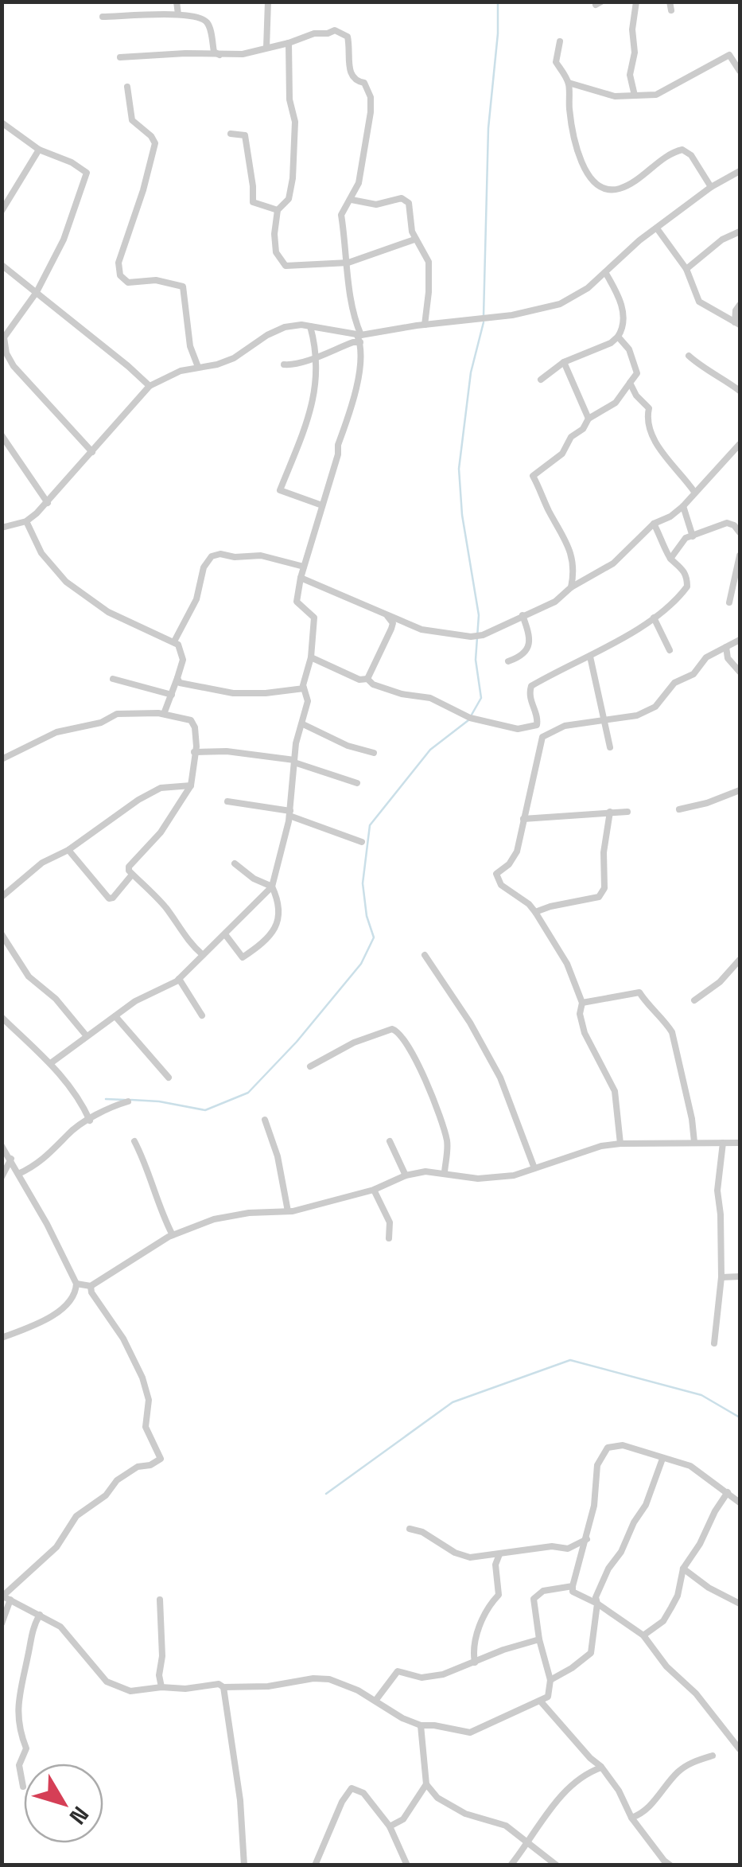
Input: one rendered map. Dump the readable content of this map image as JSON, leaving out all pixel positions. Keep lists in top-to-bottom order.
{
  "north": "bottom right"
}
